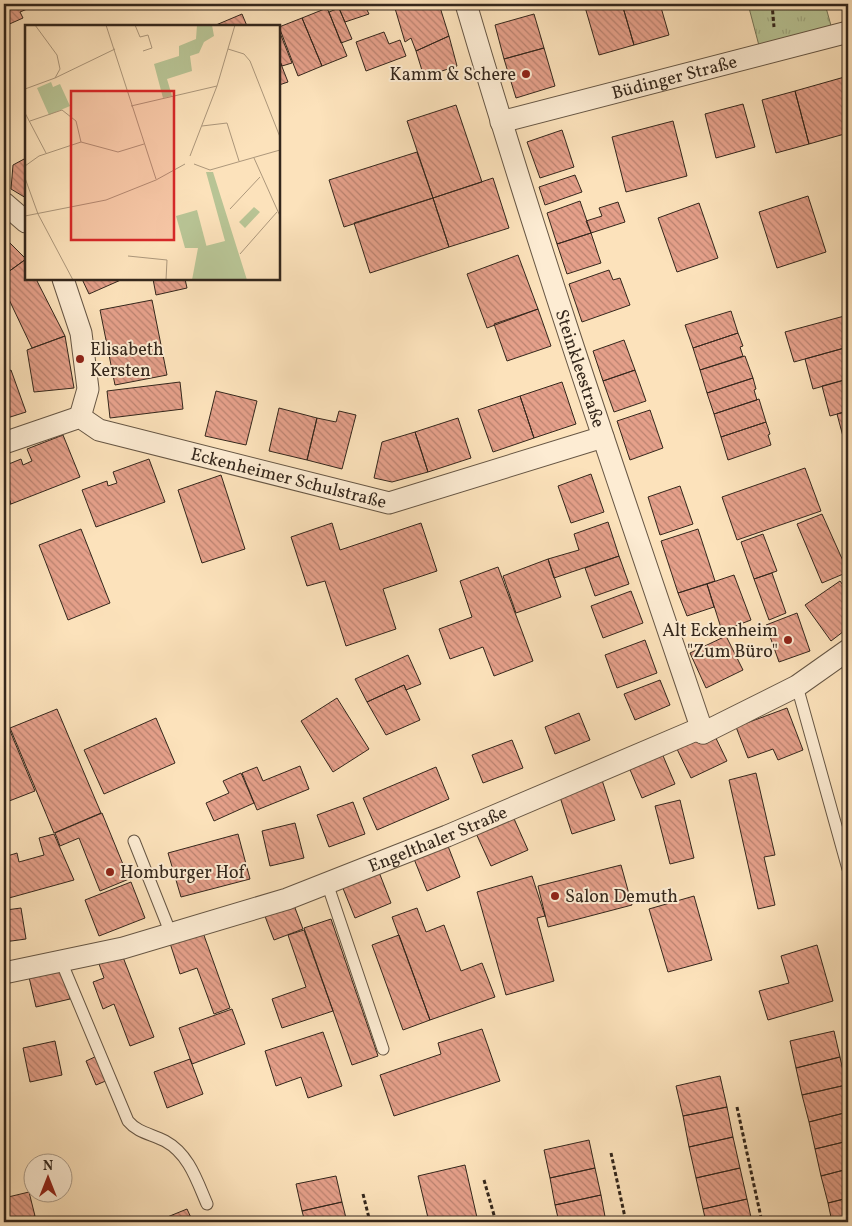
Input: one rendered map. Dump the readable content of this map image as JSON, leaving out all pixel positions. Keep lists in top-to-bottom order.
{
  "streets": {
    "street": [
      "Büdinger Straße",
      "Steinkleestraße",
      "Eckenheimer Schulstraße",
      "Engelthaler Straße"
    ]
  },
  "crossings": [
    ["Büdinger Straße", "Steinkleestraße"],
    ["Steinkleestraße", "Eckenheimer Schulstraße"],
    ["Steinkleestraße", "Engelthaler Straße"]
  ],
  "places": [
    "Kamm & Schere",
    "Elisabeth Kersten",
    "Alt Eckenheim \"Zum Büro\"",
    "Homburger Hof",
    "Salon Demuth"
  ],
  "north": "top"
}
